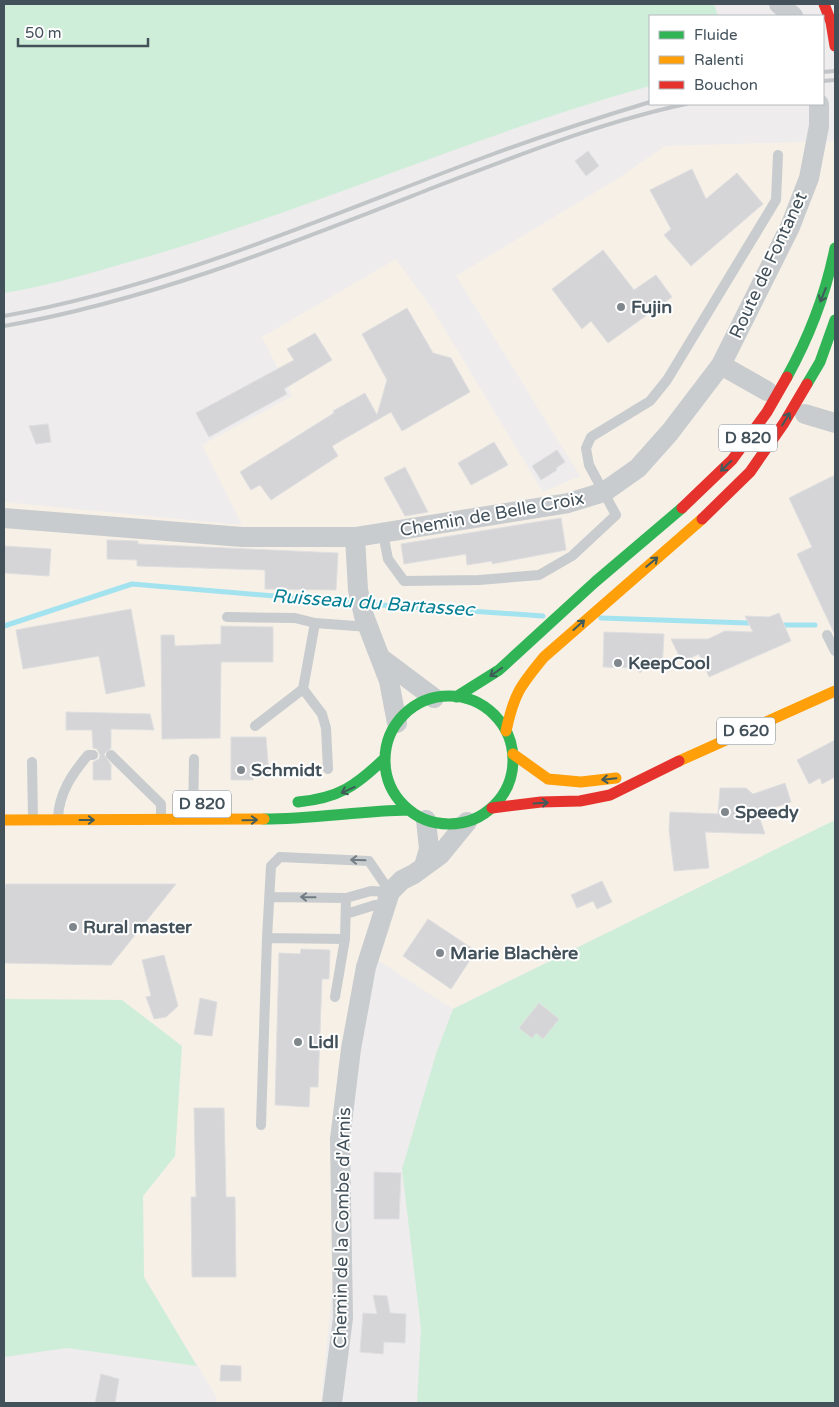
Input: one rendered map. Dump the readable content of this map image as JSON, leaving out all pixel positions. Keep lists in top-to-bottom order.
{
  "streets": {
    "main road": ["D 820", "D 620"],
    "street": ["Route de Fontanet", "Chemin de Belle Croix", "Chemin de la Combe d'Arnis"]
  },
  "crossings": [
    ["Route de Fontanet", "Chemin de Belle Croix"],
    ["D 820", "D 620"]
  ],
  "water": ["Ruisseau du Bartassec"],
  "places": [
    "Fujin",
    "KeepCool",
    "Schmidt",
    "Speedy",
    "Rural master",
    "Marie Blachère",
    "Lidl"
  ],
  "legend": ["Fluide", "Ralenti", "Bouchon"],
  "scale_bar": "50 m"
}
